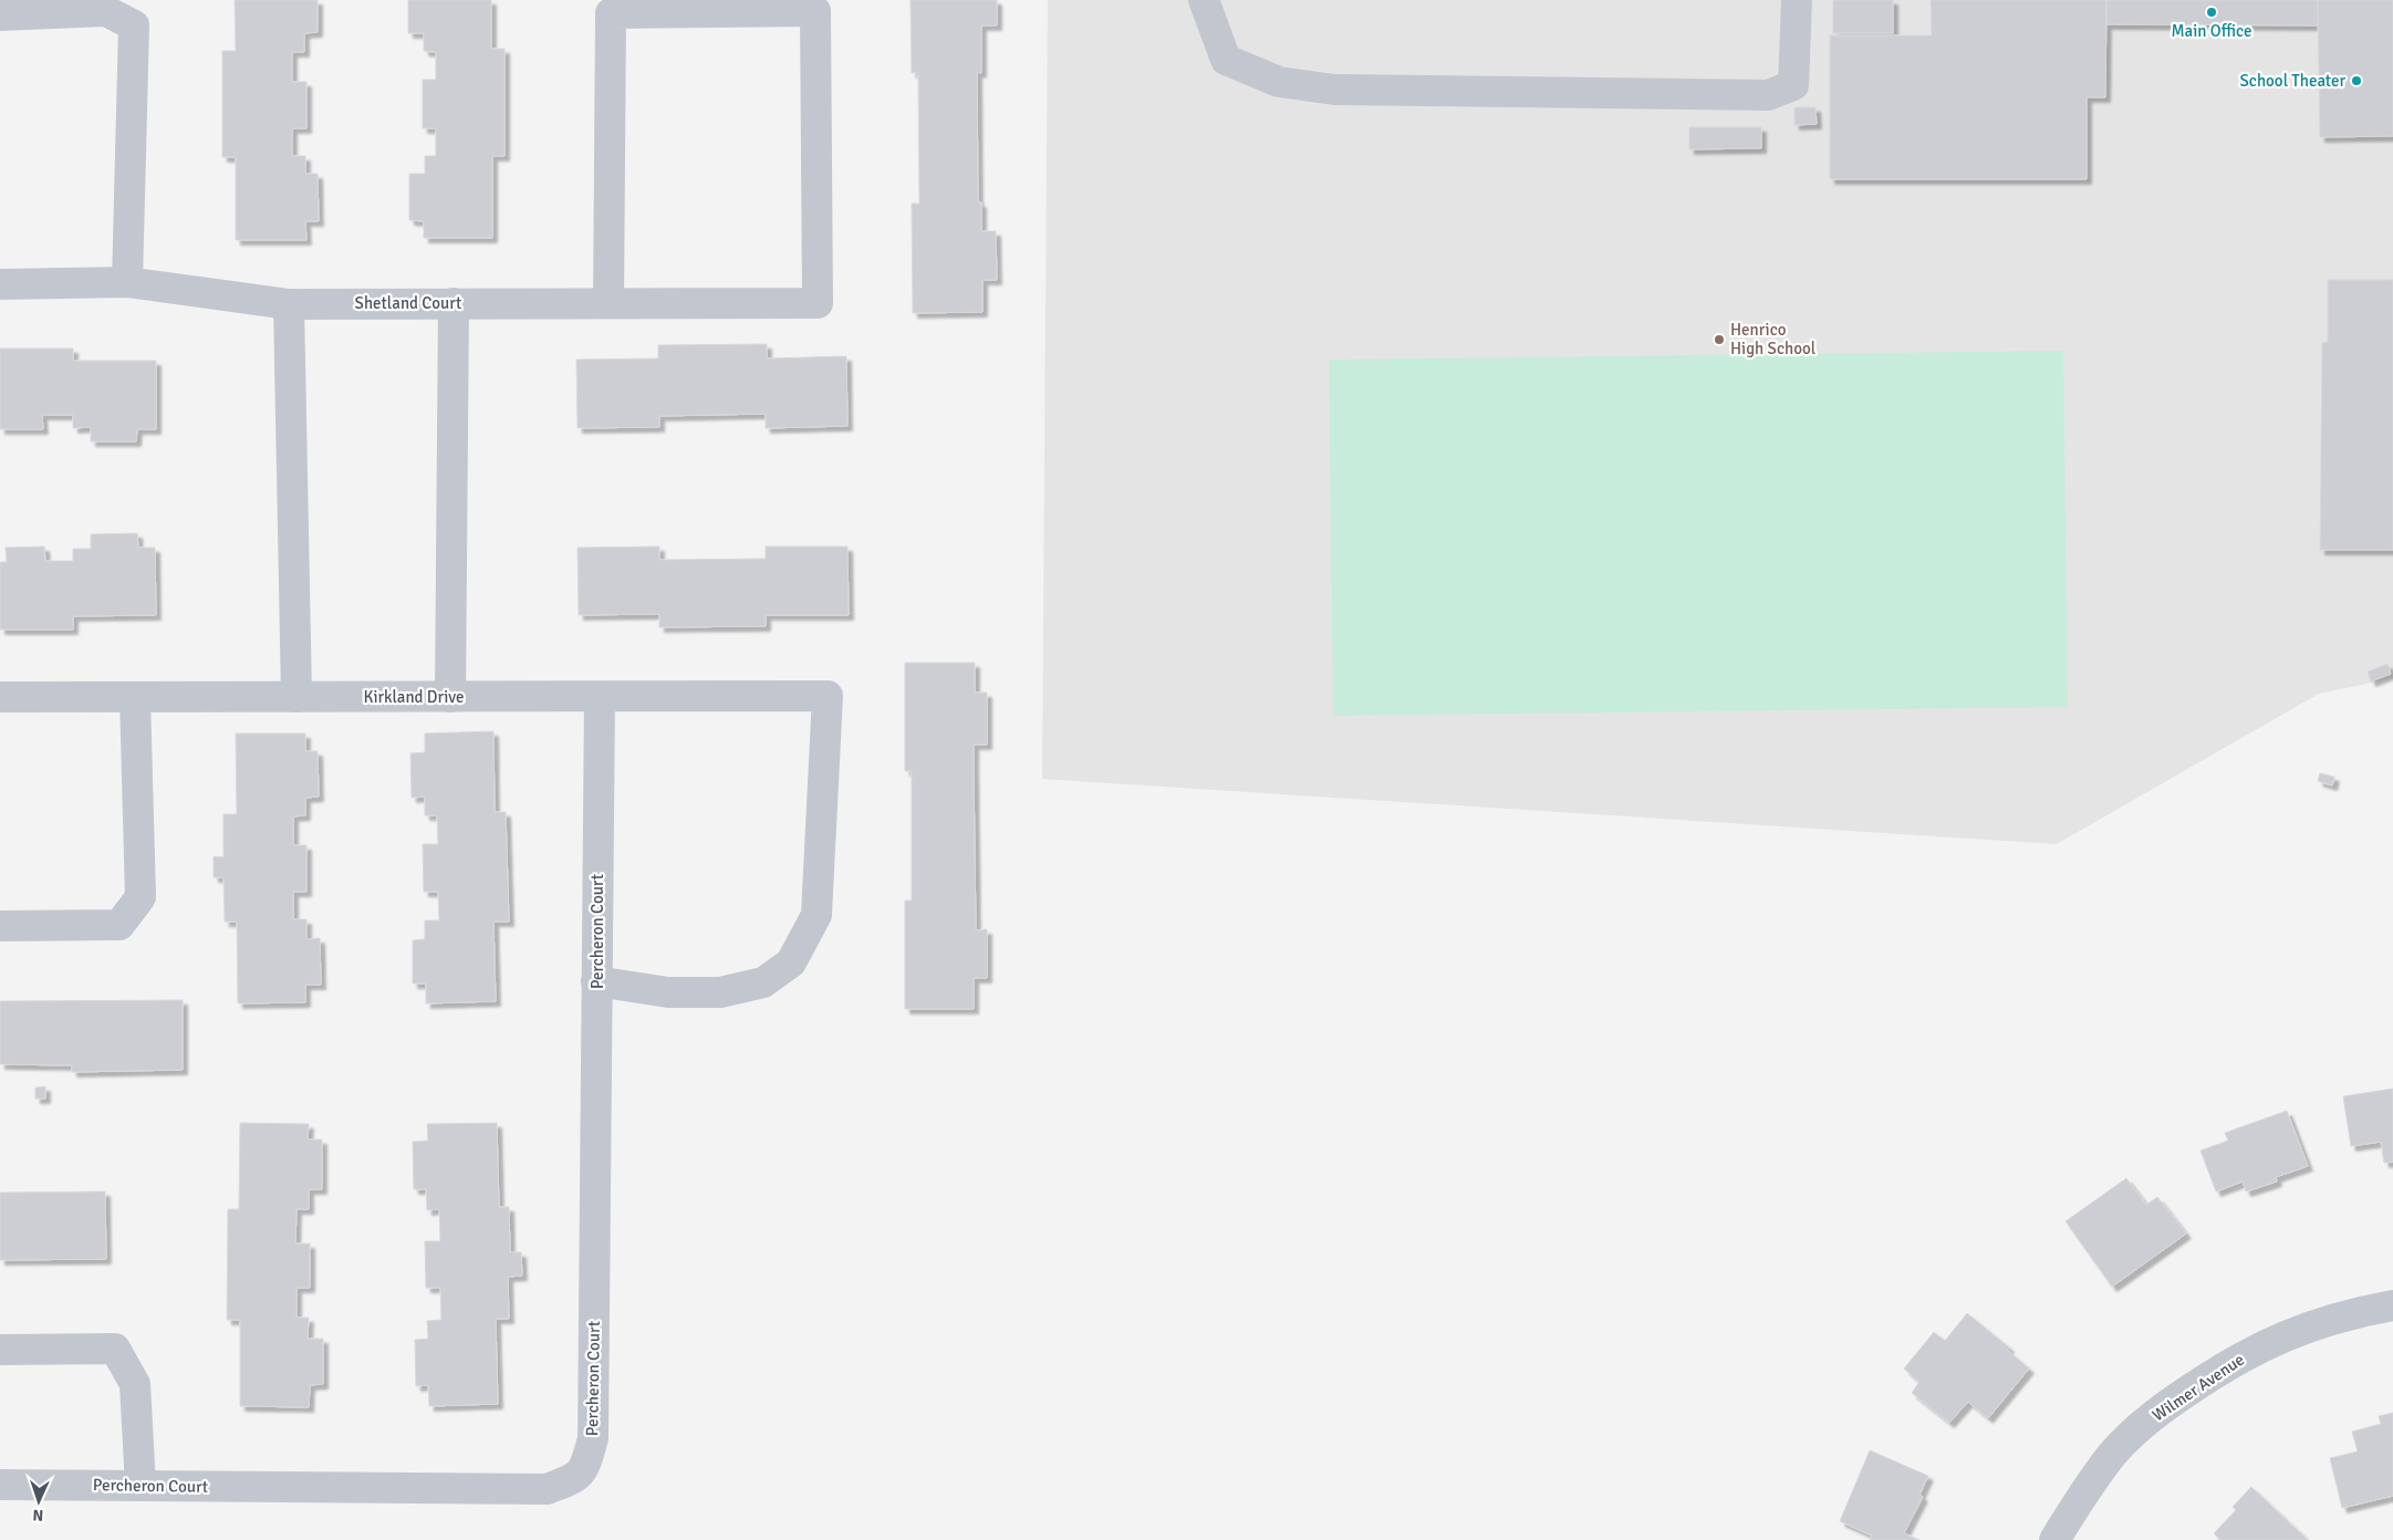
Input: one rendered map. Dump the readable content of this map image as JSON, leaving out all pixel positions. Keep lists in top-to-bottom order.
{
  "streets": {
    "street": [
      "Shetland Court",
      "Kirkland Drive",
      "Percheron Court",
      "Wilmer Avenue"
    ]
  },
  "crossings": [
    ["Kirkland Drive", "Percheron Court"]
  ],
  "places": ["Main Office", "School Theater", "Henrico High School"],
  "north": "bottom"
}
